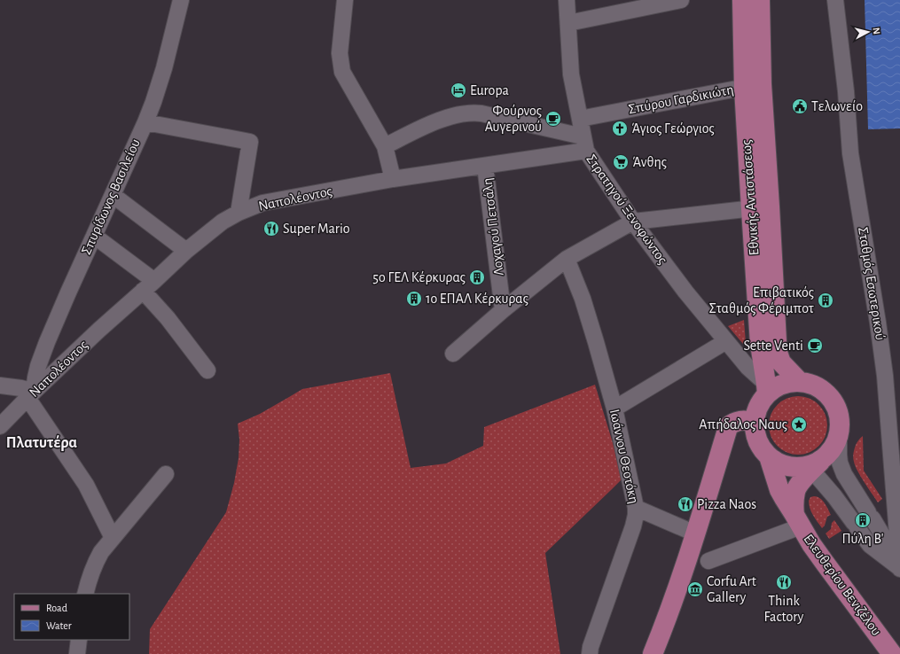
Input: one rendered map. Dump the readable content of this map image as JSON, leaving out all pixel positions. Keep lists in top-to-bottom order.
{
  "streets": {
    "main road": ["Εθνικής Αντιστάσεως", "Ελευθερίου Βενιζέλου"],
    "street": [
      "Σπύρου Γαρδικιώτη",
      "Σπυρίδωνος Βασιλείου",
      "Ναπολέοντος",
      "Στρατηγού Ξενοφώντος",
      "Λοχαγού Πετσάλη",
      "Σταθμός Εσωτερικού",
      "Ιωάννου Θεοτόκη"
    ]
  },
  "crossings": [
    ["Σπύρου Γαρδικιώτη", "Εθνικής Αντιστάσεως"],
    ["Σπύρου Γαρδικιώτη", "Στρατηγού Ξενοφώντος"],
    ["Σπυρίδωνος Βασιλείου", "Ναπολέοντος"],
    ["Εθνικής Αντιστάσεως", "Στρατηγού Ξενοφώντος"],
    ["Εθνικής Αντιστάσεως", "Ελευθερίου Βενιζέλου"],
    ["Ναπολέοντος", "Στρατηγού Ξενοφώντος"],
    ["Ναπολέοντος", "Λοχαγού Πετσάλη"],
    ["Στρατηγού Ξενοφώντος", "Ελευθερίου Βενιζέλου"]
  ],
  "districts": ["Πλατυτέρα"],
  "places": {
    "hotel": ["Europa"],
    "public building": ["Τελωνείο"],
    "cafe": ["Φούρνος Αυγερινού", "Sette Venti"],
    "church": ["Άγιος Γεώργιος"],
    "supermarket": ["Άνθης"],
    "restaurant": ["Super Mario", "Pizza Naos", "Think Factory"],
    "building": [
      "5ο ΓΕΛ Κέρκυρας",
      "1ο ΕΠΑΛ Κέρκυρας",
      "Επιβατικός Σταθμός Φέριμποτ",
      "Πύλη Β'"
    ],
    "place": ["Απήδαλος Ναυς"],
    "museum": ["Corfu Art Gallery"]
  },
  "legend": ["Road", "Water"],
  "north": "right"
}
